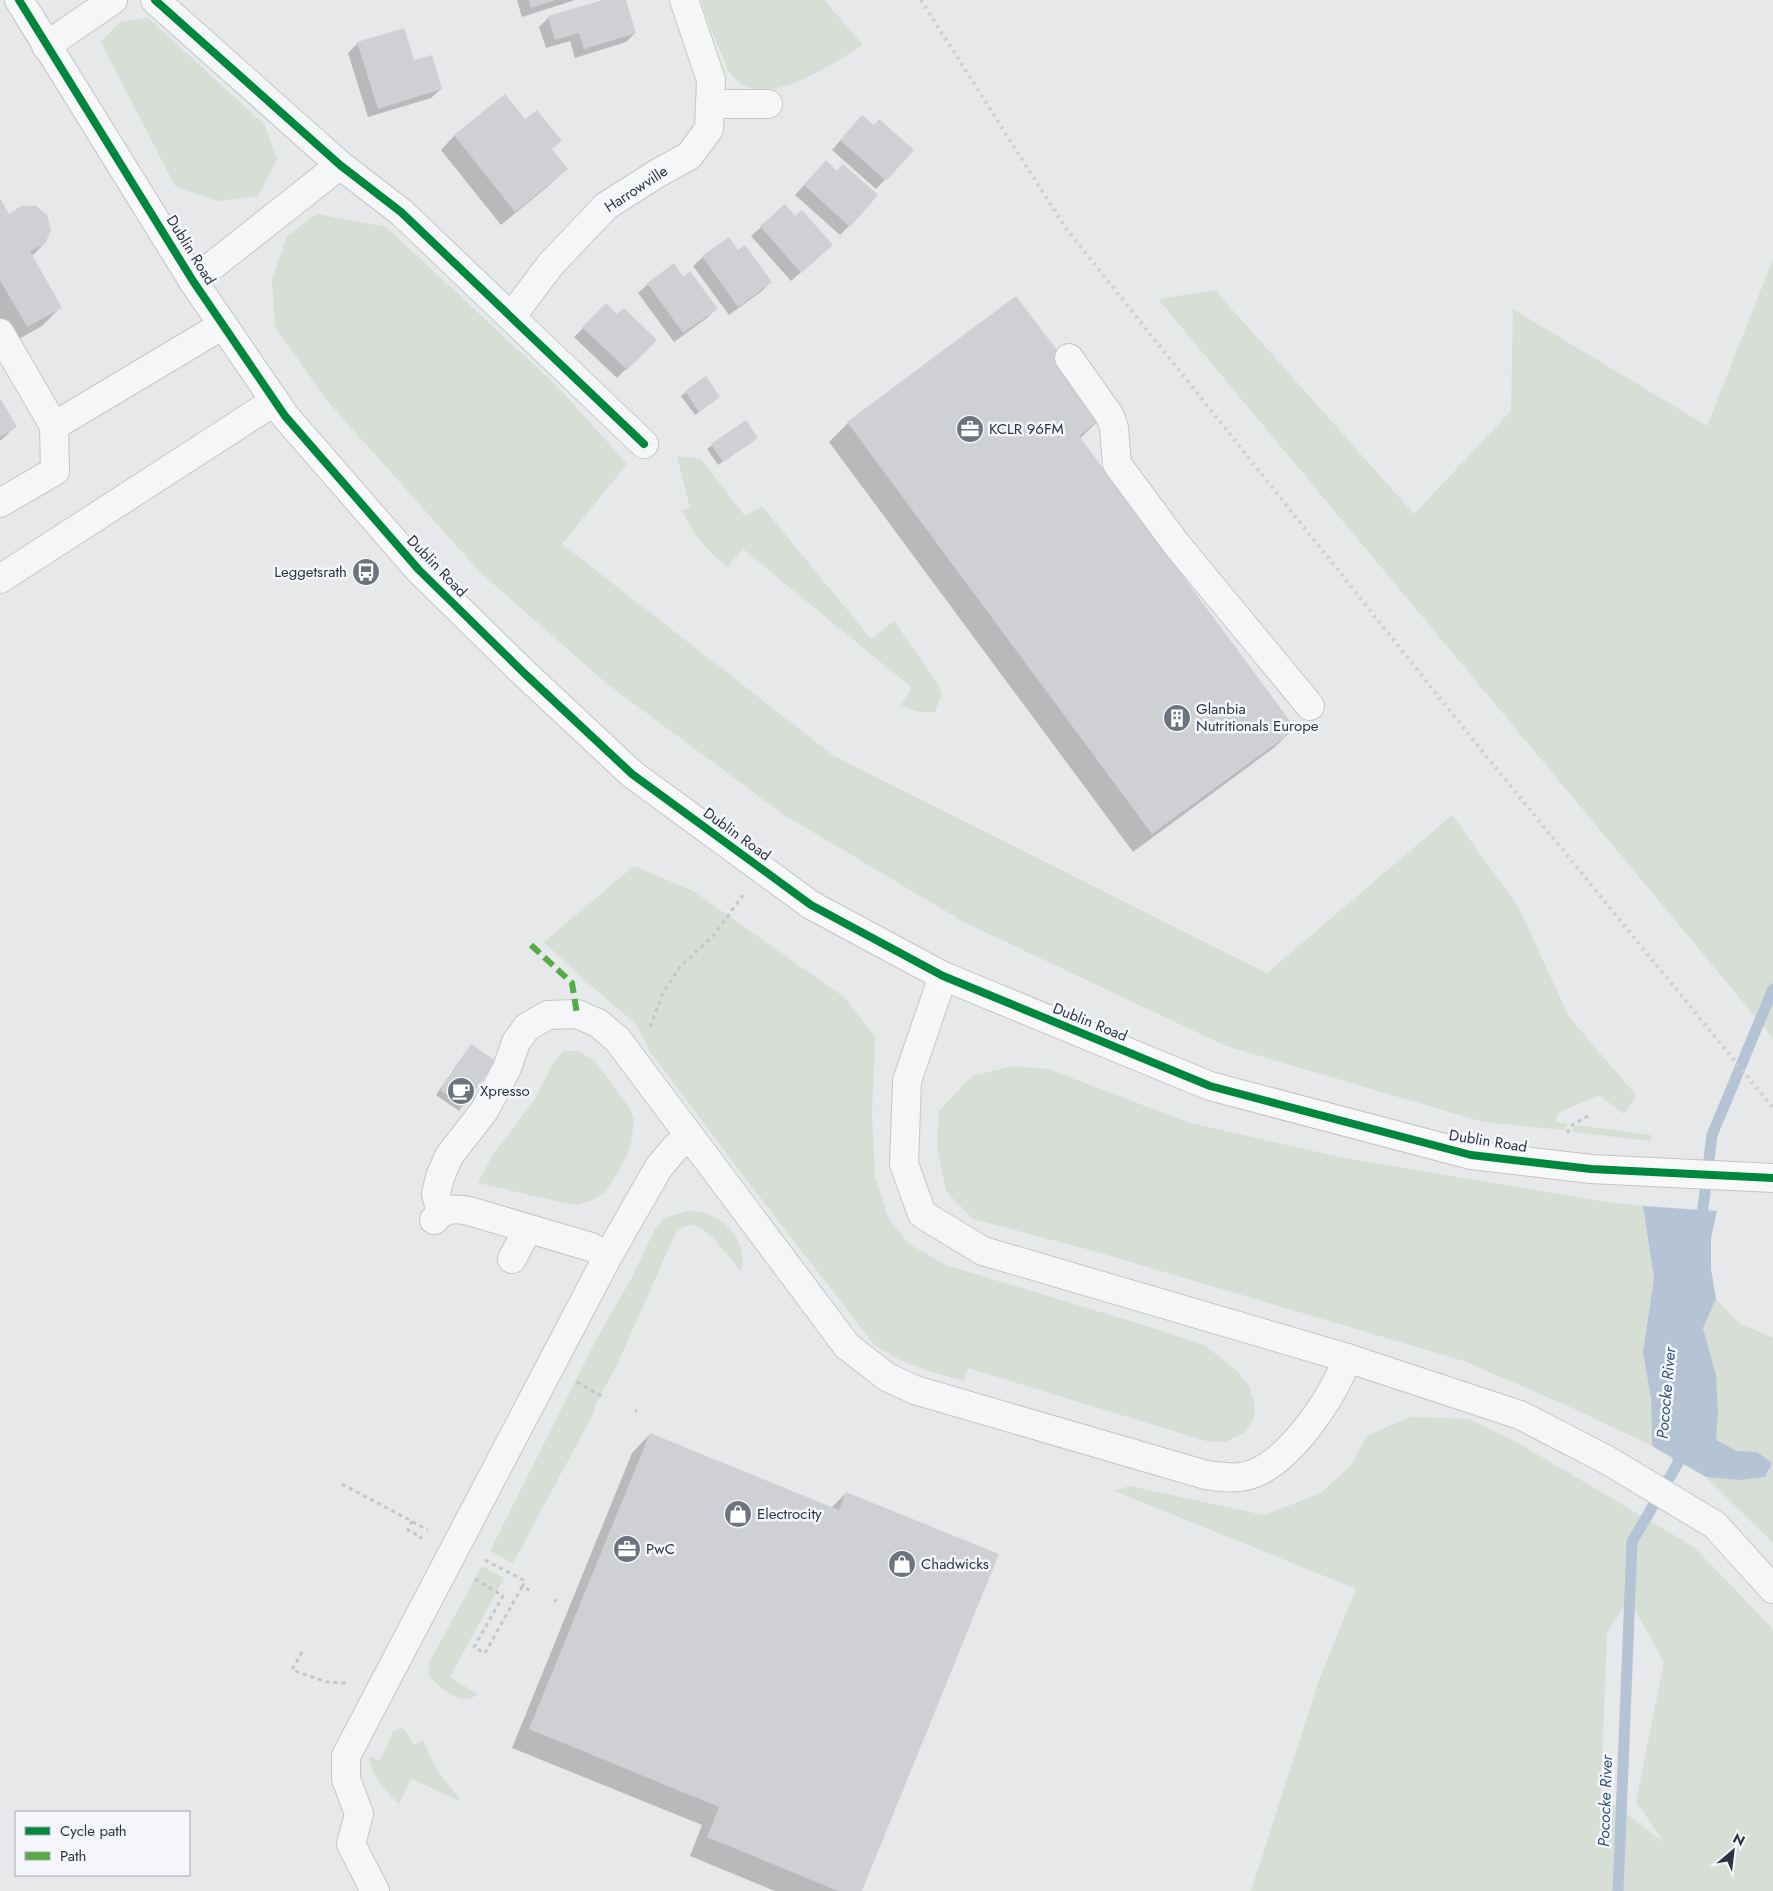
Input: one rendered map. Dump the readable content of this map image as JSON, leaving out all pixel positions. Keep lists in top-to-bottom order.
{
  "streets": {
    "main road": ["Dublin Road"],
    "street": ["Harrowville"]
  },
  "water": ["Pococke River"],
  "places": {
    "office": ["KCLR 96FM", "PwC"],
    "bus stop": ["Leggetsrath"],
    "building": ["Glanbia Nutritionals Europe"],
    "cafe": ["Xpresso"],
    "shop": ["Electrocity", "Chadwicks"]
  },
  "legend": ["Cycle path", "Path"],
  "north": "top right"
}
